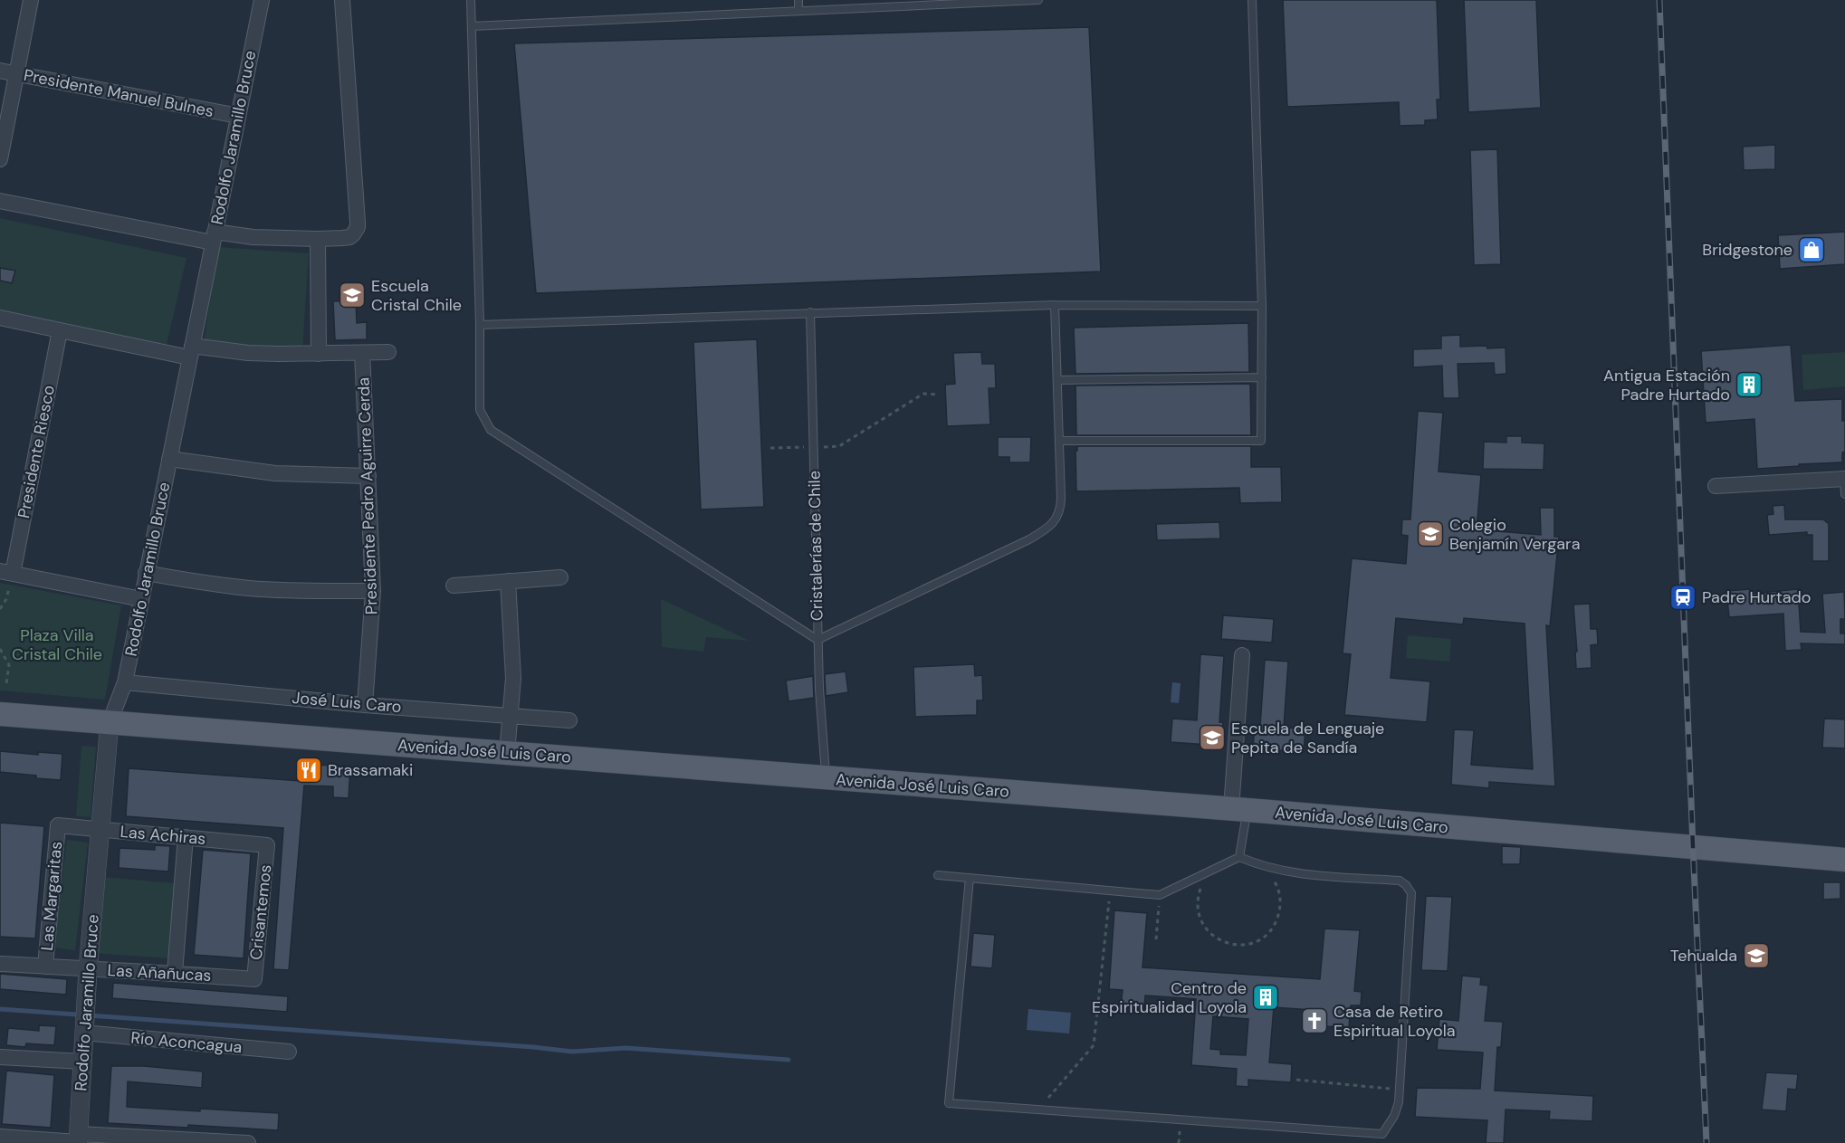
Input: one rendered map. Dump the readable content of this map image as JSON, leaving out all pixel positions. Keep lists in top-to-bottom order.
{
  "streets": {
    "main road": ["Avenida José Luis Caro"],
    "street": [
      "Presidente Manuel Bulnes",
      "Rodolfo Jaramillo Bruce",
      "Presidente Riesco",
      "Presidente Pedro Aguirre Cerda",
      "José Luis Caro",
      "Las Achiras",
      "Las Margaritas",
      "Crisantemos",
      "Las Añañucas",
      "Río Aconcagua"
    ],
    "lane": ["Cristalerías de Chile"]
  },
  "crossings": [
    ["Presidente Manuel Bulnes", "Rodolfo Jaramillo Bruce"],
    ["Rodolfo Jaramillo Bruce", "José Luis Caro"],
    ["Rodolfo Jaramillo Bruce", "Avenida José Luis Caro"],
    ["Rodolfo Jaramillo Bruce", "Las Achiras"],
    ["Rodolfo Jaramillo Bruce", "Las Añañucas"],
    ["Rodolfo Jaramillo Bruce", "Río Aconcagua"],
    ["Presidente Pedro Aguirre Cerda", "José Luis Caro"],
    ["Cristalerías de Chile", "Avenida José Luis Caro"],
    ["Las Achiras", "Las Margaritas"],
    ["Las Achiras", "Crisantemos"],
    ["Las Margaritas", "Las Añañucas"],
    ["Crisantemos", "Las Añañucas"]
  ],
  "parks": ["Plaza Villa Cristal Chile"],
  "places": {
    "shop": ["Bridgestone"],
    "school or university": [
      "Escuela Cristal Chile",
      "Colegio Benjamín Vergara",
      "Escuela de Lenguaje Pepita de Sandía",
      "Tehualda"
    ],
    "building": ["Antigua Estación Padre Hurtado", "Centro de Espiritualidad Loyola"],
    "station": ["Padre Hurtado"],
    "restaurant": ["Brassamaki"],
    "church": ["Casa de Retiro Espiritual Loyola"]
  }
}
